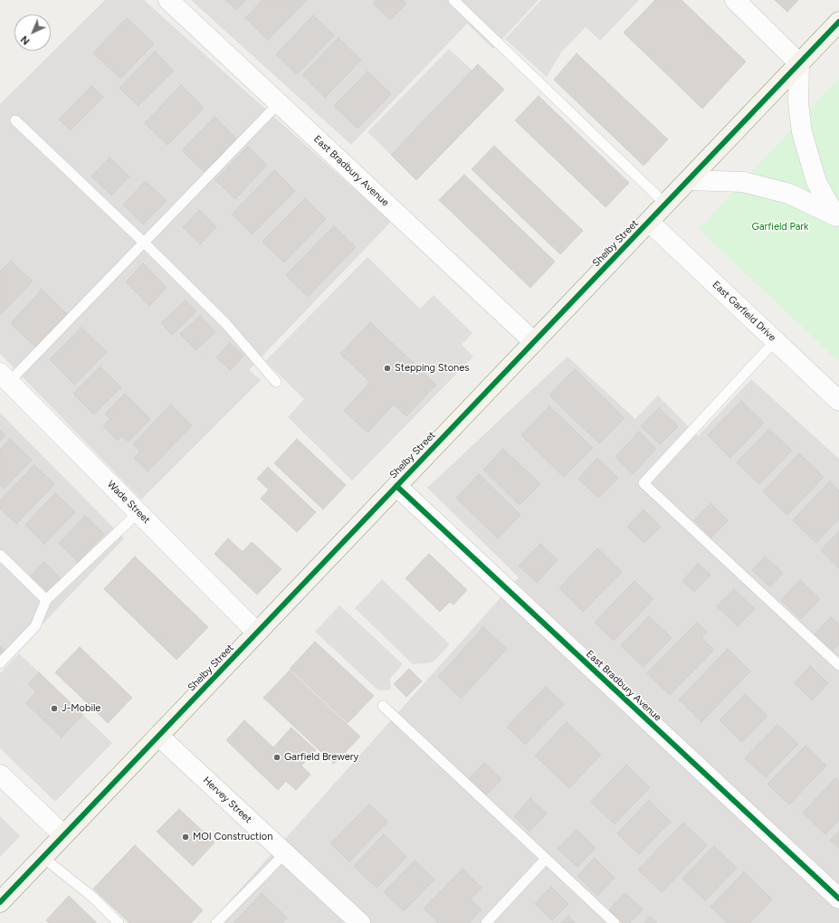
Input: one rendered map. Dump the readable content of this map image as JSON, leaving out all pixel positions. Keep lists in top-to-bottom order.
{
  "streets": {
    "main road": ["Shelby Street"],
    "street": [
      "East Bradbury Avenue",
      "East Garfield Drive",
      "Wade Street",
      "Hervey Street"
    ]
  },
  "crossings": [
    ["East Bradbury Avenue", "Shelby Street"],
    ["Shelby Street", "East Garfield Drive"],
    ["Shelby Street", "Wade Street"],
    ["Shelby Street", "Hervey Street"]
  ],
  "parks": ["Garfield Park"],
  "places": [
    "Stepping Stones",
    "J-Mobile",
    "Garfield Brewery",
    "MOI Construction"
  ],
  "north": "bottom left"
}
